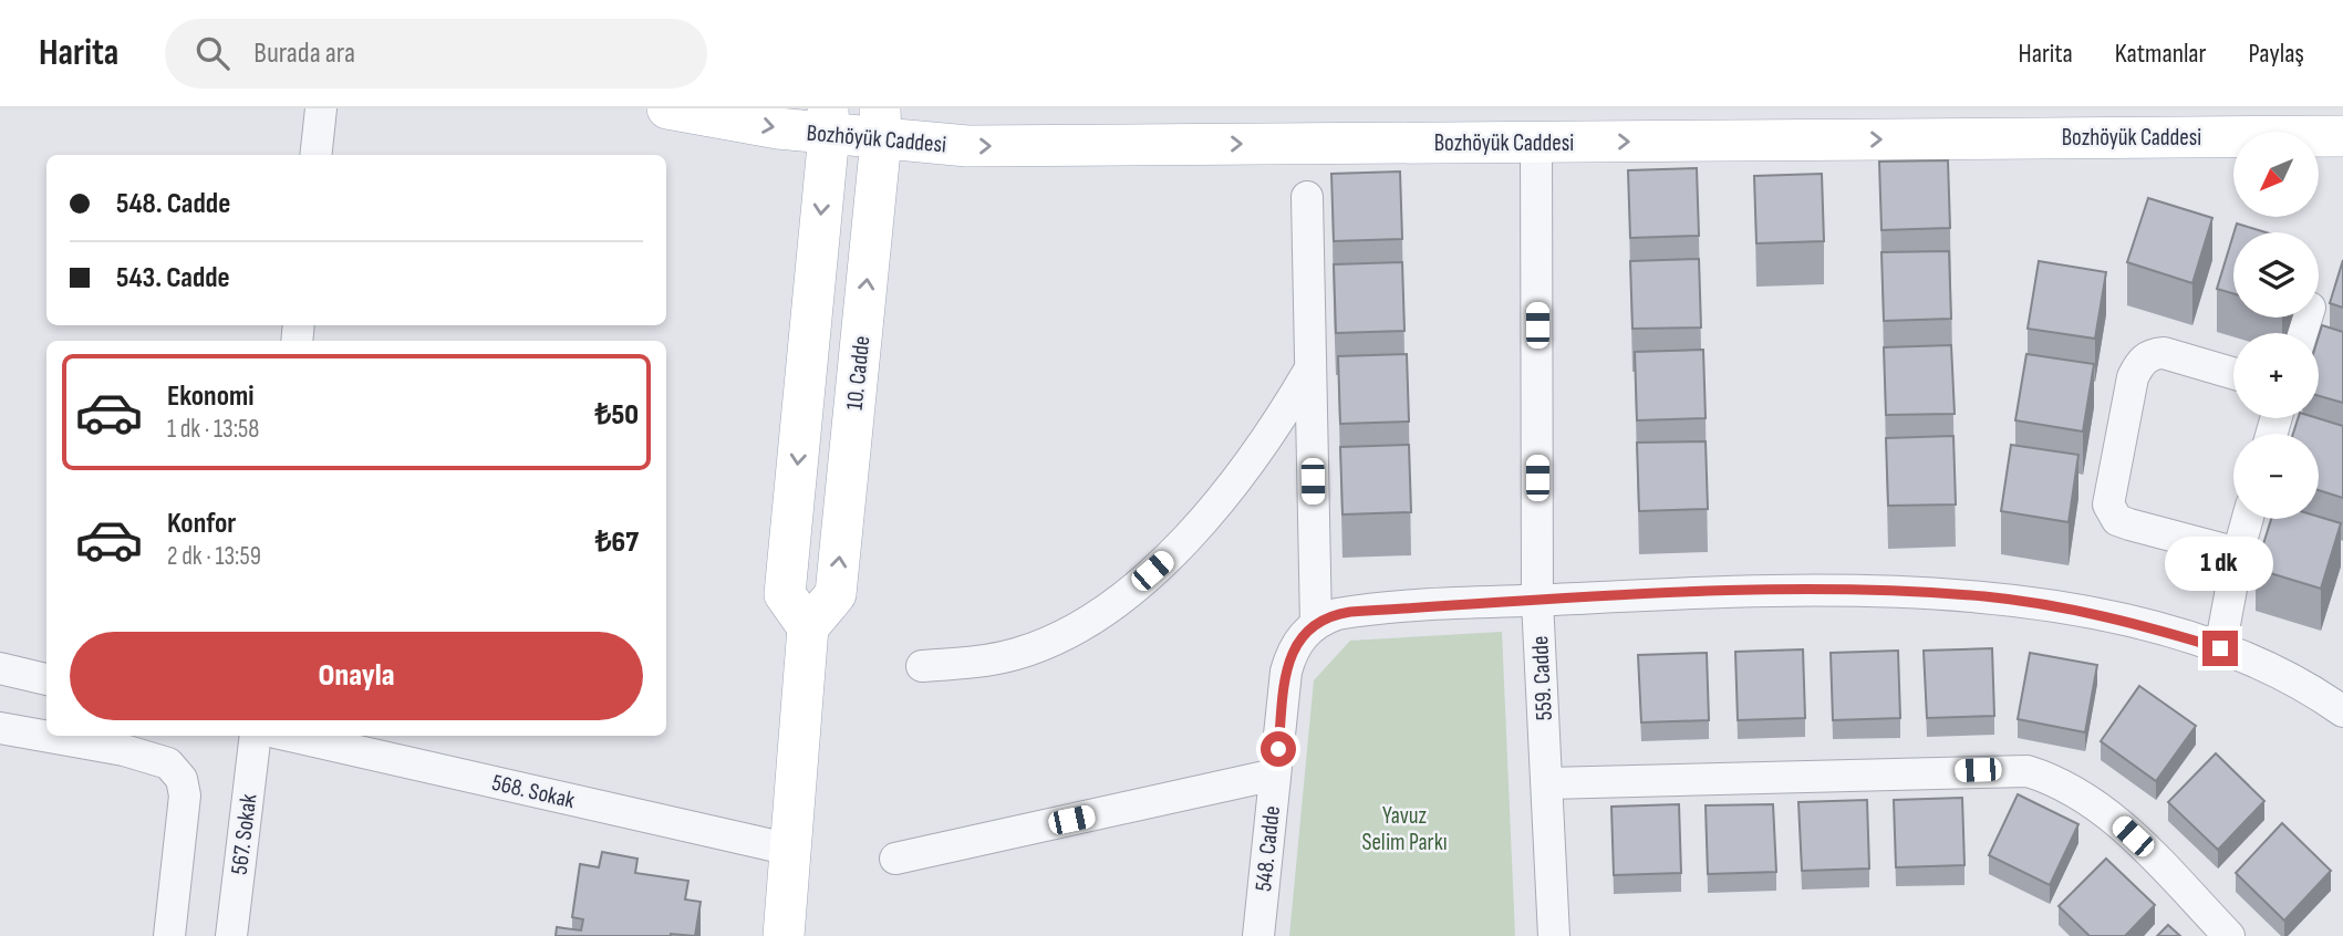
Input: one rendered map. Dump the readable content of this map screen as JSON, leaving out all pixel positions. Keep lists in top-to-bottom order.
{
  "streets": {
    "main road": ["Bozhöyük Caddesi", "10. Cadde"],
    "street": [
      "559. Cadde",
      "568. Sokak",
      "567. Sokak",
      "548. Cadde"
    ]
  },
  "crossings": [
    ["Bozhöyük Caddesi", "10. Cadde"],
    ["Bozhöyük Caddesi", "559. Cadde"]
  ],
  "one_way": ["Bozhöyük Caddesi"],
  "parks": ["Yavuz Selim Parkı"],
  "north": "bottom left",
  "page": {
    "header": "Harita",
    "search": "Burada ara",
    "nav": ["Harita", "Katmanlar", "Paylaş"],
    "map_buttons": ["+", "−"],
    "banner": ["548. Cadde", "543. Cadde"],
    "list": [
      {
        "name": "Ekonomi",
        "note": "1 dk · 13:58",
        "value": "₺50"
      },
      {
        "name": "Konfor",
        "note": "2 dk · 13:59",
        "value": "₺67"
      }
    ],
    "bubble": "1 dk",
    "buttons": "Onayla"
  }
}
